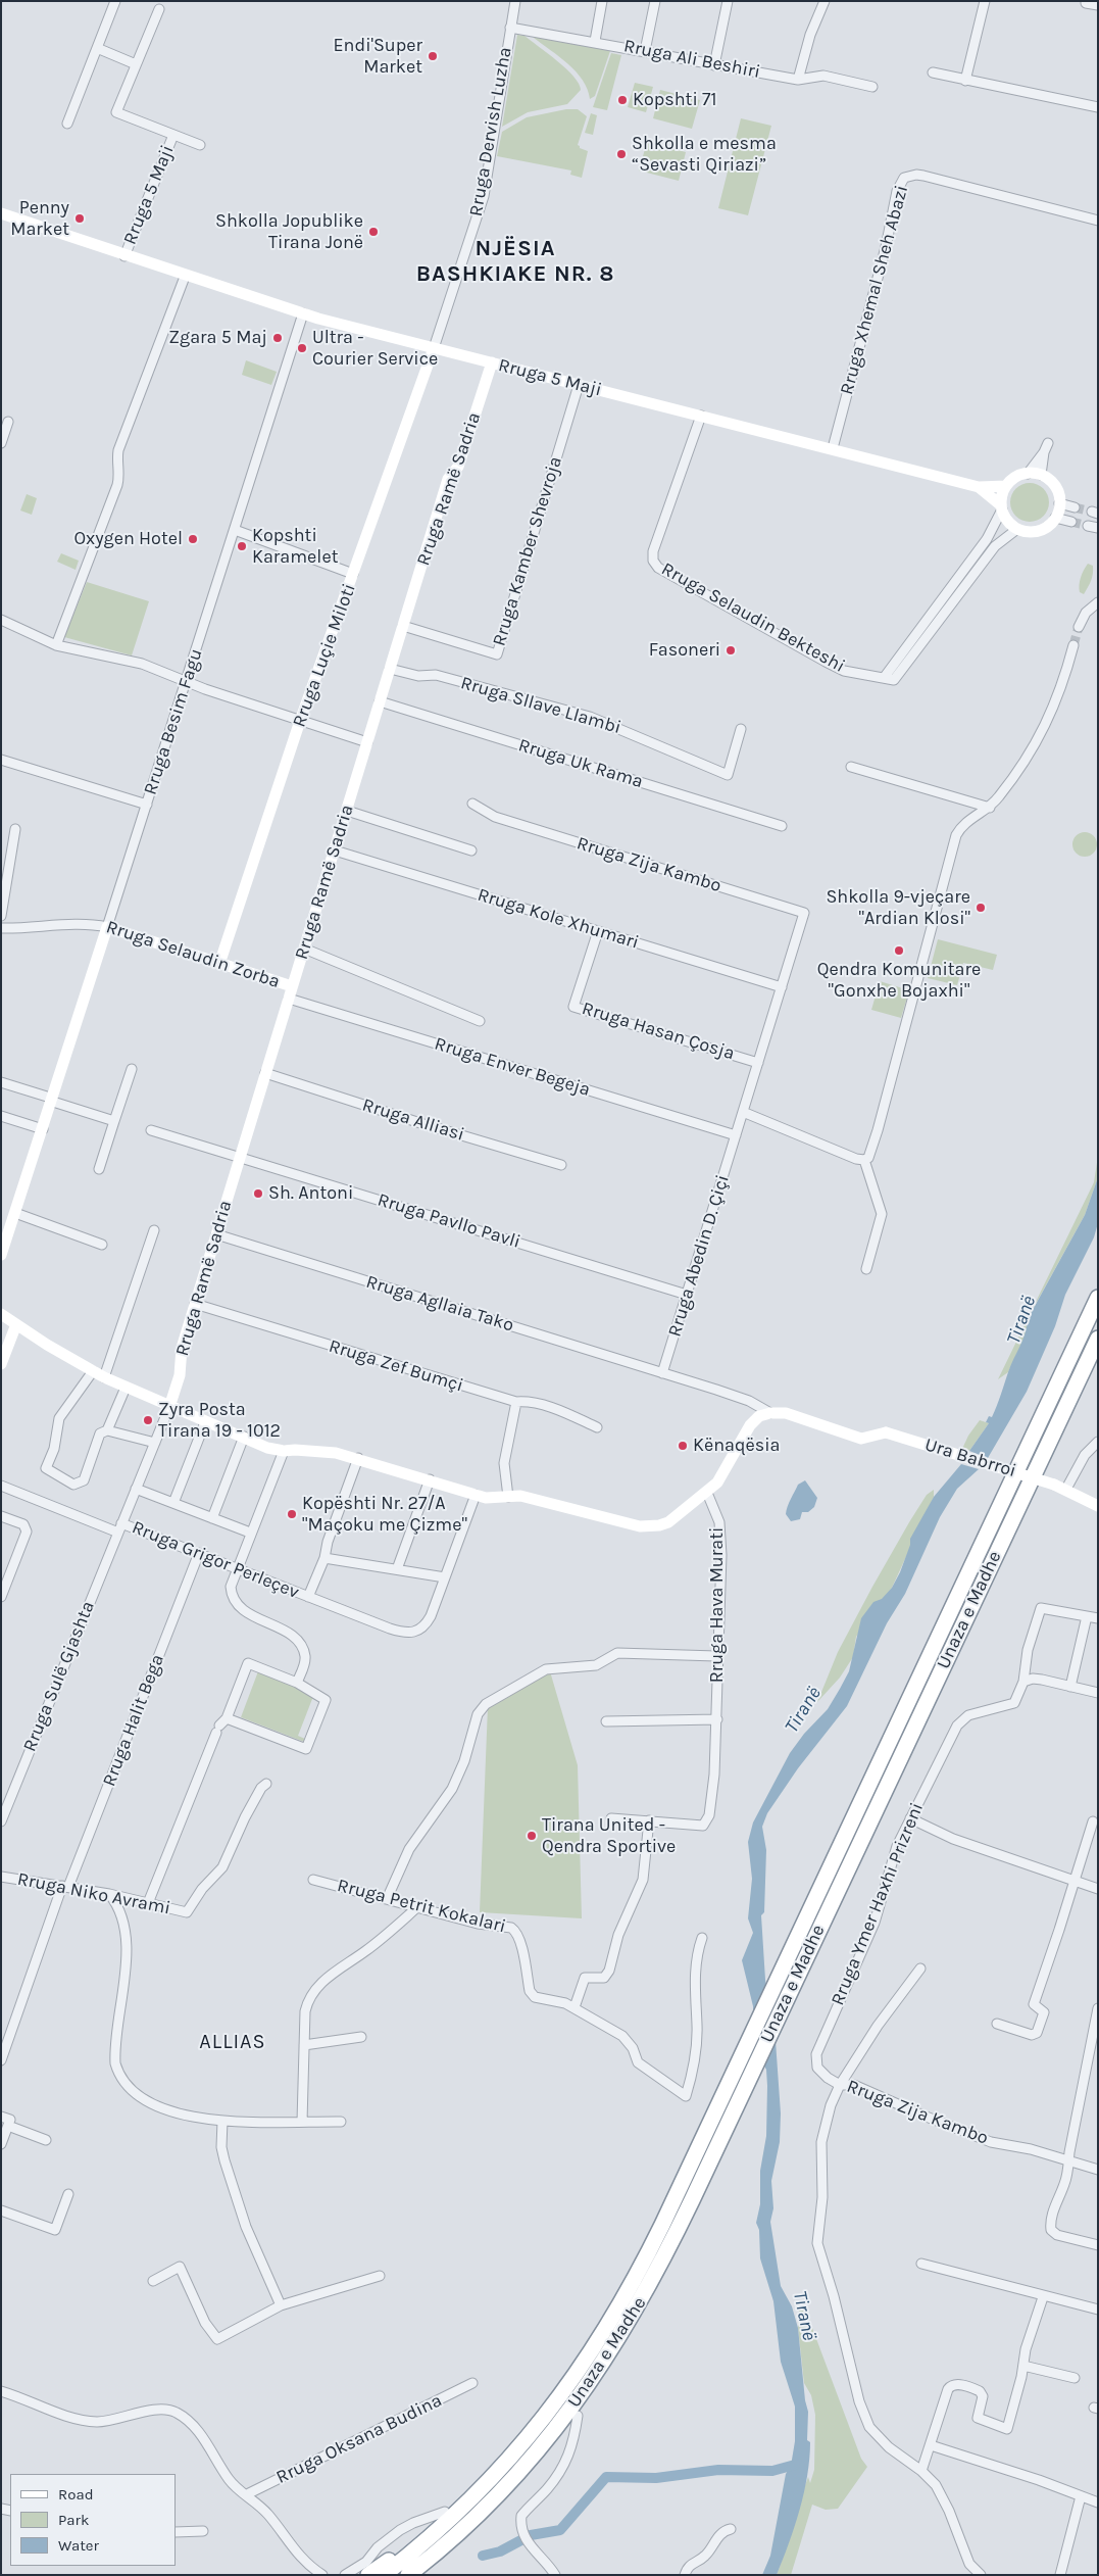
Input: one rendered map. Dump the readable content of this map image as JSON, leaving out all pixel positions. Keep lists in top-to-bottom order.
{
  "streets": {
    "highway": ["Unaza e Madhe"],
    "main road": [
      "Rruga 5 Maji",
      "Rruga Ramë Sadria",
      "Rruga Luçie Miloti",
      "Rruga Besim Fagu",
      "Rruga Selaudin Zorba",
      "Ura Babrroi"
    ],
    "street": [
      "Rruga Ali Beshiri",
      "Rruga Dervish Luzha",
      "Rruga Xhemal Sheh Abazi",
      "Rruga Kamber Shevroja",
      "Rruga Selaudin Bekteshi",
      "Rruga Sllave Llambi",
      "Rruga Uk Rama",
      "Rruga Zija Kambo",
      "Rruga Kole Xhumari",
      "Rruga Hasan Çosja",
      "Rruga Enver Begeja",
      "Rruga Alliasi",
      "Rruga Pavllo Pavli",
      "Rruga Abedin D. Çiçi",
      "Rruga Agllaia Tako",
      "Rruga Zef Bumçi",
      "Rruga Grigor Perleçev",
      "Rruga Hava Murati",
      "Rruga Sulë Gjashta",
      "Rruga Halit Bega",
      "Rruga Niko Avrami",
      "Rruga Ymer Haxhi Prizreni",
      "Rruga Petrit Kokalari",
      "Rruga Oksana Budina"
    ]
  },
  "crossings": [
    ["Rruga Ali Beshiri", "Rruga Dervish Luzha"],
    ["Rruga Dervish Luzha", "Rruga 5 Maji"],
    ["Rruga Dervish Luzha", "Rruga Luçie Miloti"],
    ["Rruga 5 Maji", "Rruga Xhemal Sheh Abazi"],
    ["Rruga 5 Maji", "Rruga Ramë Sadria"],
    ["Rruga 5 Maji", "Rruga Kamber Shevroja"],
    ["Rruga 5 Maji", "Rruga Selaudin Bekteshi"],
    ["Rruga 5 Maji", "Rruga Luçie Miloti"],
    ["Rruga 5 Maji", "Rruga Besim Fagu"],
    ["Rruga Ramë Sadria", "Rruga Kamber Shevroja"],
    ["Rruga Ramë Sadria", "Rruga Sllave Llambi"],
    ["Rruga Ramë Sadria", "Rruga Uk Rama"],
    ["Rruga Ramë Sadria", "Rruga Kole Xhumari"],
    ["Rruga Ramë Sadria", "Rruga Selaudin Zorba"],
    ["Rruga Ramë Sadria", "Rruga Enver Begeja"],
    ["Rruga Ramë Sadria", "Rruga Alliasi"],
    ["Rruga Ramë Sadria", "Rruga Pavllo Pavli"],
    ["Rruga Ramë Sadria", "Rruga Agllaia Tako"],
    ["Rruga Ramë Sadria", "Rruga Zef Bumçi"],
    ["Rruga Ramë Sadria", "Rruga Sulë Gjashta"],
    ["Rruga Luçie Miloti", "Rruga Selaudin Zorba"],
    ["Rruga Besim Fagu", "Rruga Selaudin Zorba"],
    ["Rruga Zija Kambo", "Rruga Abedin D. Çiçi"],
    ["Rruga Zija Kambo", "Rruga Ymer Haxhi Prizreni"],
    ["Rruga Kole Xhumari", "Rruga Hasan Çosja"],
    ["Rruga Kole Xhumari", "Rruga Abedin D. Çiçi"],
    ["Rruga Hasan Çosja", "Rruga Abedin D. Çiçi"],
    ["Rruga Enver Begeja", "Rruga Abedin D. Çiçi"],
    ["Rruga Pavllo Pavli", "Rruga Abedin D. Çiçi"],
    ["Rruga Abedin D. Çiçi", "Rruga Agllaia Tako"],
    ["Rruga Grigor Perleçev", "Rruga Sulë Gjashta"],
    ["Rruga Grigor Perleçev", "Rruga Halit Bega"],
    ["Rruga Halit Bega", "Rruga Niko Avrami"]
  ],
  "districts": ["NJËSIA BASHKIAKE NR. 8", "ALLIAS"],
  "water": ["Tiranë"],
  "places": [
    "Endi'Super Market",
    "Kopshti 71",
    "Shkolla e mesma “Sevasti Qiriazi”",
    "Penny Market",
    "Shkolla Jopublike Tirana Jonë",
    "Zgara 5 Maj",
    "Ultra - Courier Service",
    "Oxygen Hotel",
    "Kopshti Karamelet",
    "Fasoneri",
    "Shkolla 9-vjeçare \"Ardian Klosi\"",
    "Qendra Komunitare \"Gonxhe Bojaxhi\"",
    "Sh. Antoni",
    "Zyra Posta Tirana 19 - 1012",
    "Kënaqësia",
    "Kopështi Nr. 27/A \"Maçoku me Çizme\"",
    "Tirana United - Qendra Sportive"
  ],
  "legend": ["Road", "Park", "Water"]
}
